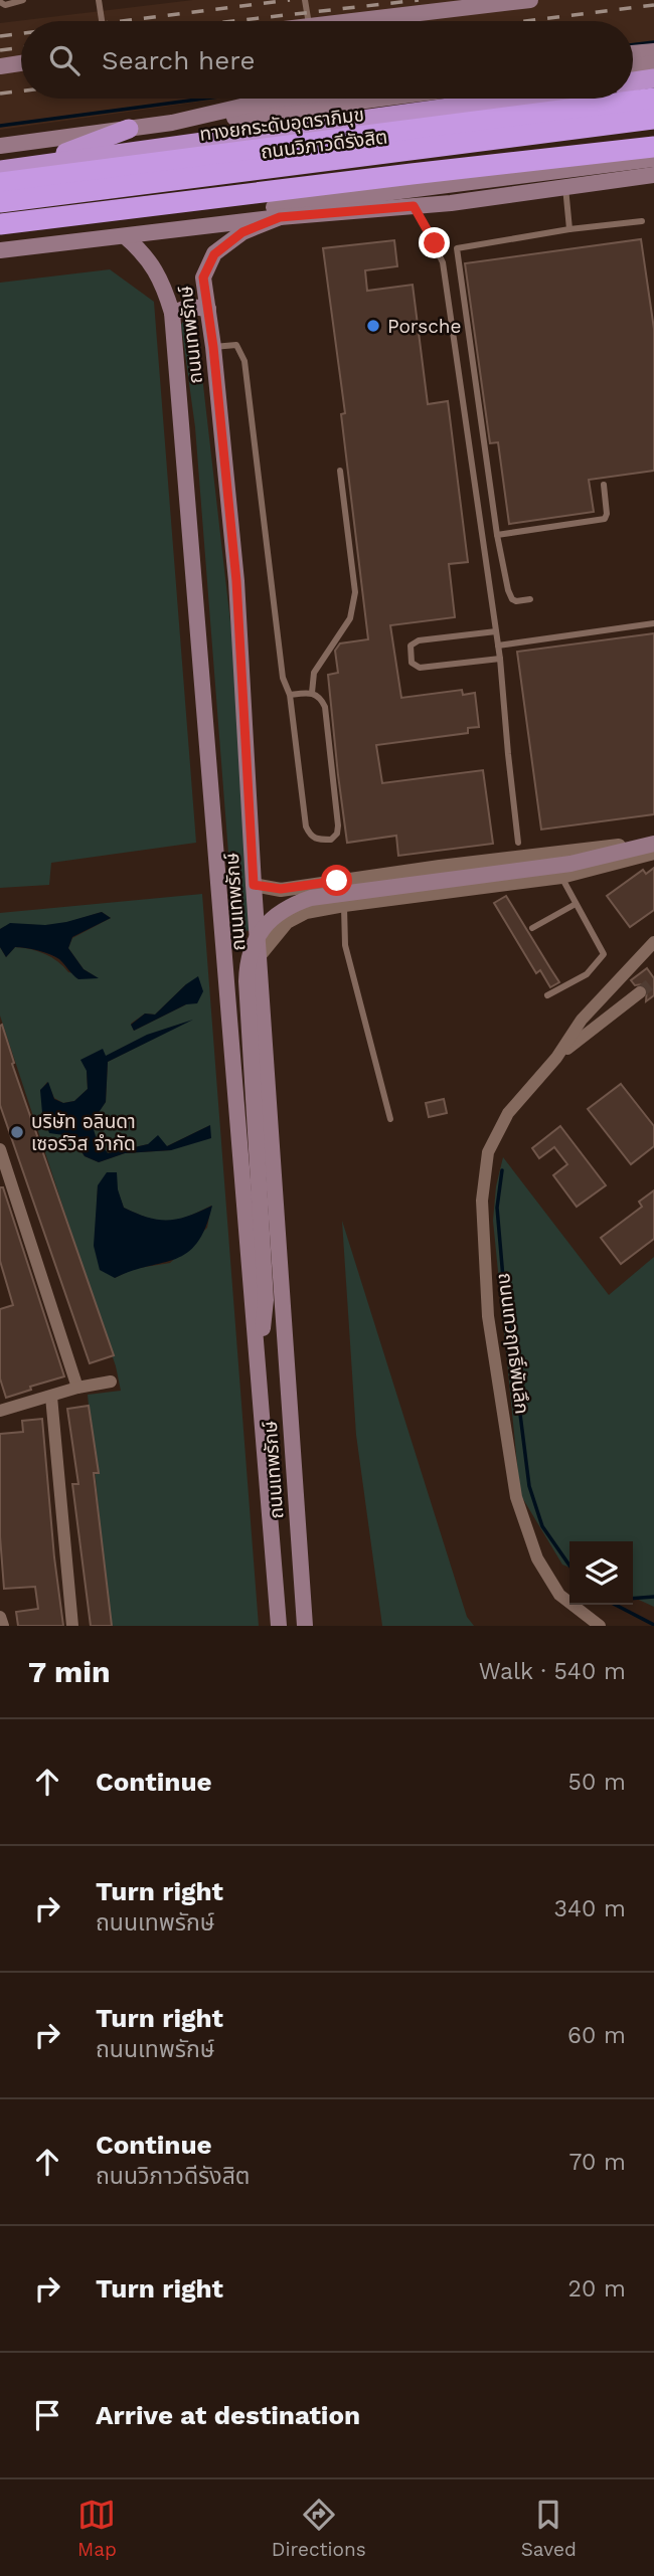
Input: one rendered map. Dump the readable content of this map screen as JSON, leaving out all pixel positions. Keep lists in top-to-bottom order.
{
  "streets": {
    "highway": ["ทางยกระดับอุตราภิมุข", "ถนนวิภาวดีรังสิต"],
    "main road": ["ถนนเทพรักษ์"],
    "street": ["ถนนเทวฤทธิ์พันลึก"]
  },
  "places": ["Porsche", "บริษัท อลินดา เซอร์วิส จำกัด"],
  "page": {
    "search": "Search here",
    "heading": ["7 min", "Walk · 540 m"],
    "list": [
      ["Continue", "50 m"],
      ["Turn right", "ถนนเทพรักษ์", "340 m"],
      ["Turn right", "ถนนเทพรักษ์", "60 m"],
      ["Continue", "ถนนวิภาวดีรังสิต", "70 m"],
      ["Turn right", "20 m"],
      "Arrive at destination"
    ],
    "nav": ["Map", "Directions", "Saved"]
  }
}
